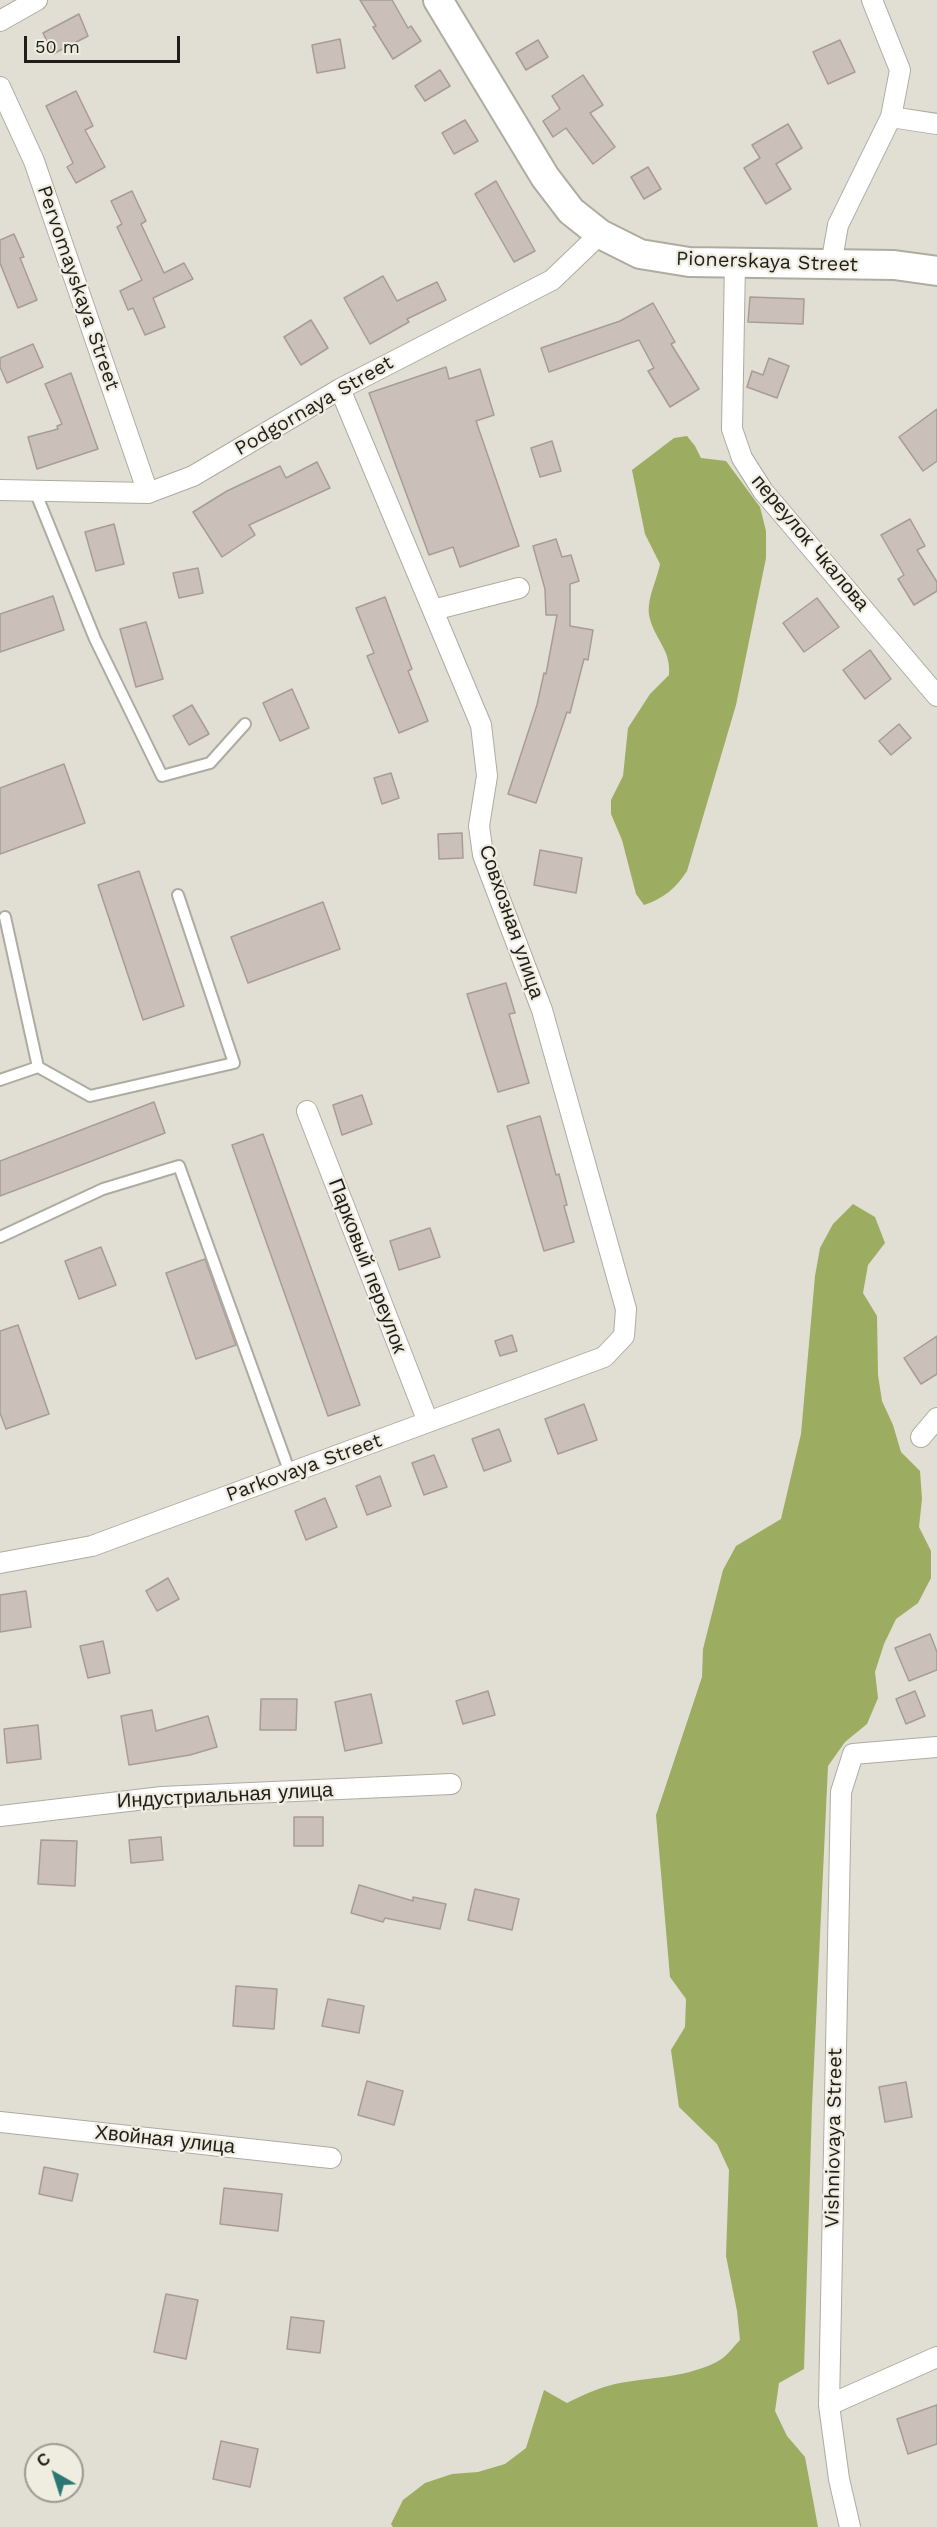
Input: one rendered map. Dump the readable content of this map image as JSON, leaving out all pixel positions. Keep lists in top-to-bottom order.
{
  "streets": {
    "main road": ["Pionerskaya Street"],
    "street": [
      "Pervomayskaya Street",
      "Podgornaya Street",
      "переулок Чкалова",
      "Совхозная улица",
      "Парковый переулок",
      "Parkovaya Street",
      "Индустриальная улица",
      "Vishniovaya Street",
      "Хвойная улица"
    ]
  },
  "crossings": [
    ["Pionerskaya Street", "Podgornaya Street"],
    ["Pionerskaya Street", "переулок Чкалова"],
    ["Pervomayskaya Street", "Podgornaya Street"],
    ["Podgornaya Street", "Совхозная улица"],
    ["Совхозная улица", "Parkovaya Street"],
    ["Парковый переулок", "Parkovaya Street"]
  ],
  "scale_bar": "50 m",
  "north": "top left"
}
